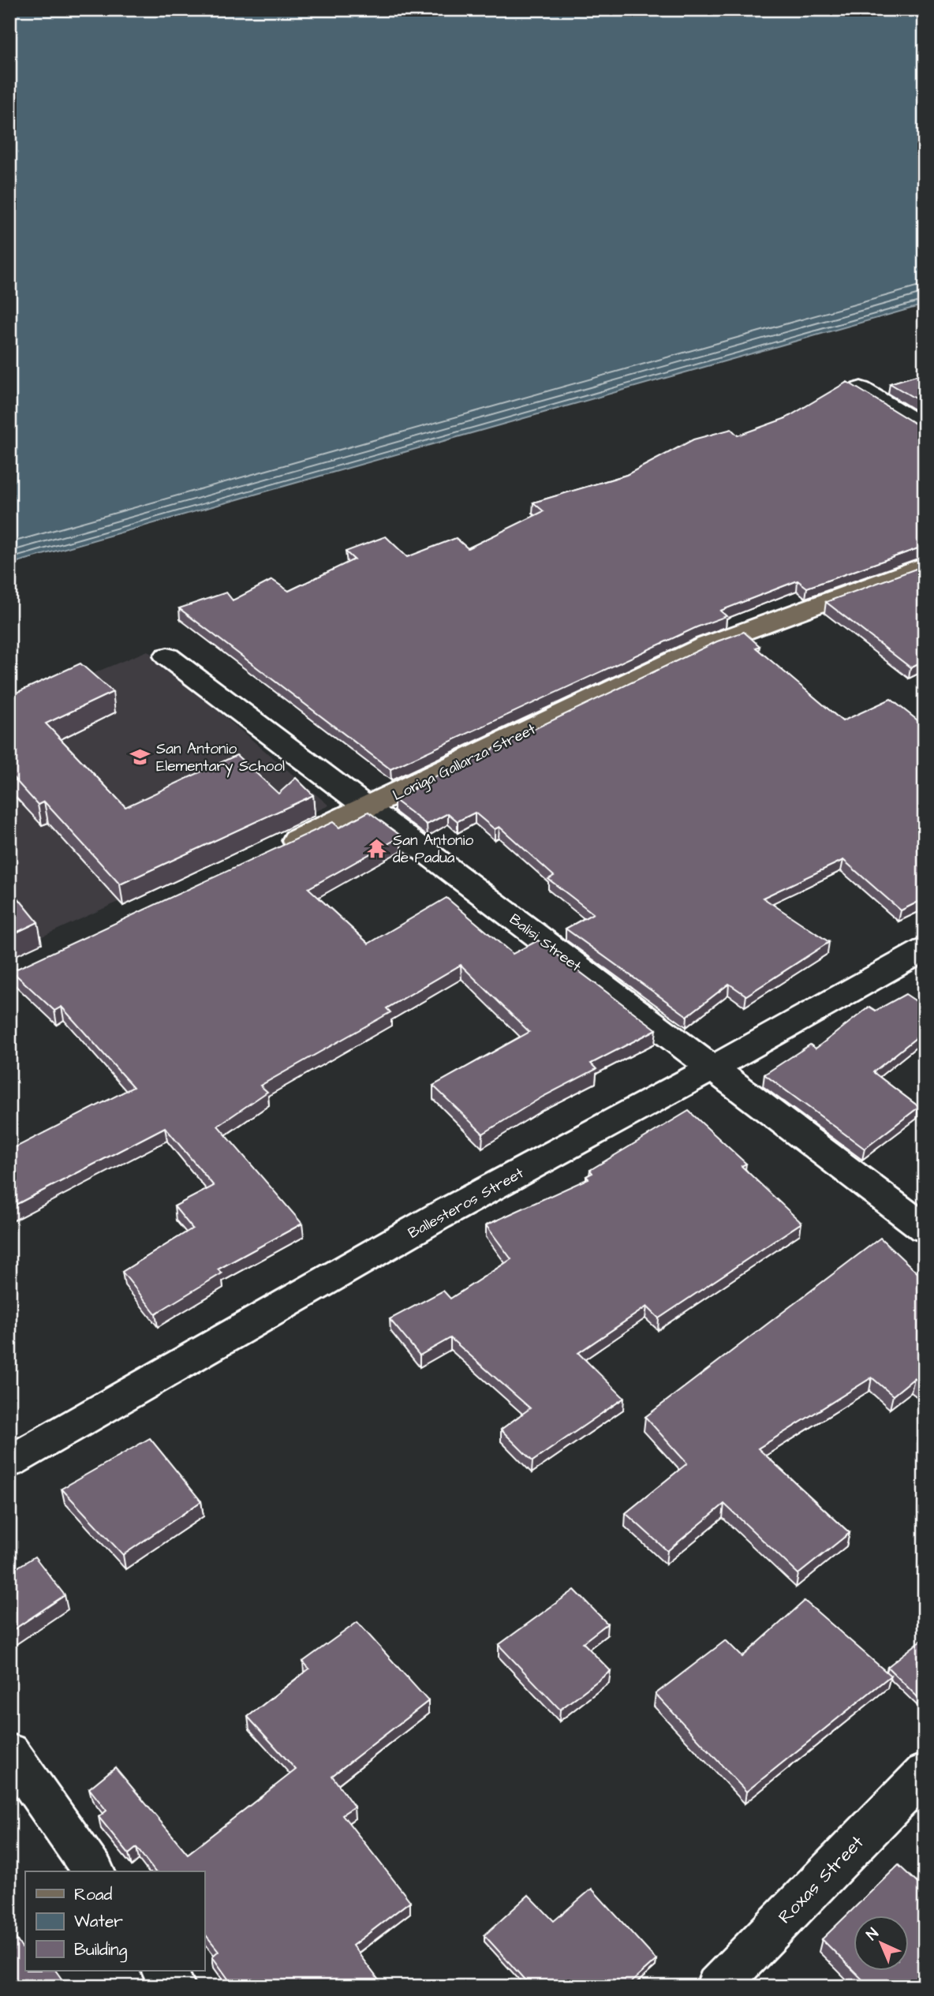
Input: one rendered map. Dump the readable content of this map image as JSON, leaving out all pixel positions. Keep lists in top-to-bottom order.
{
  "streets": {
    "main road": ["Loriga Gallarza Street"],
    "street": ["Balisi Street", "Ballesteros Street", "Roxas Street"]
  },
  "crossings": [
    ["Loriga Gallarza Street", "Balisi Street"],
    ["Balisi Street", "Ballesteros Street"]
  ],
  "places": {
    "school or university": ["San Antonio Elementary School"],
    "temple": ["San Antonio de Padua"]
  },
  "legend": ["Road", "Water", "Building"],
  "north": "top left"
}
